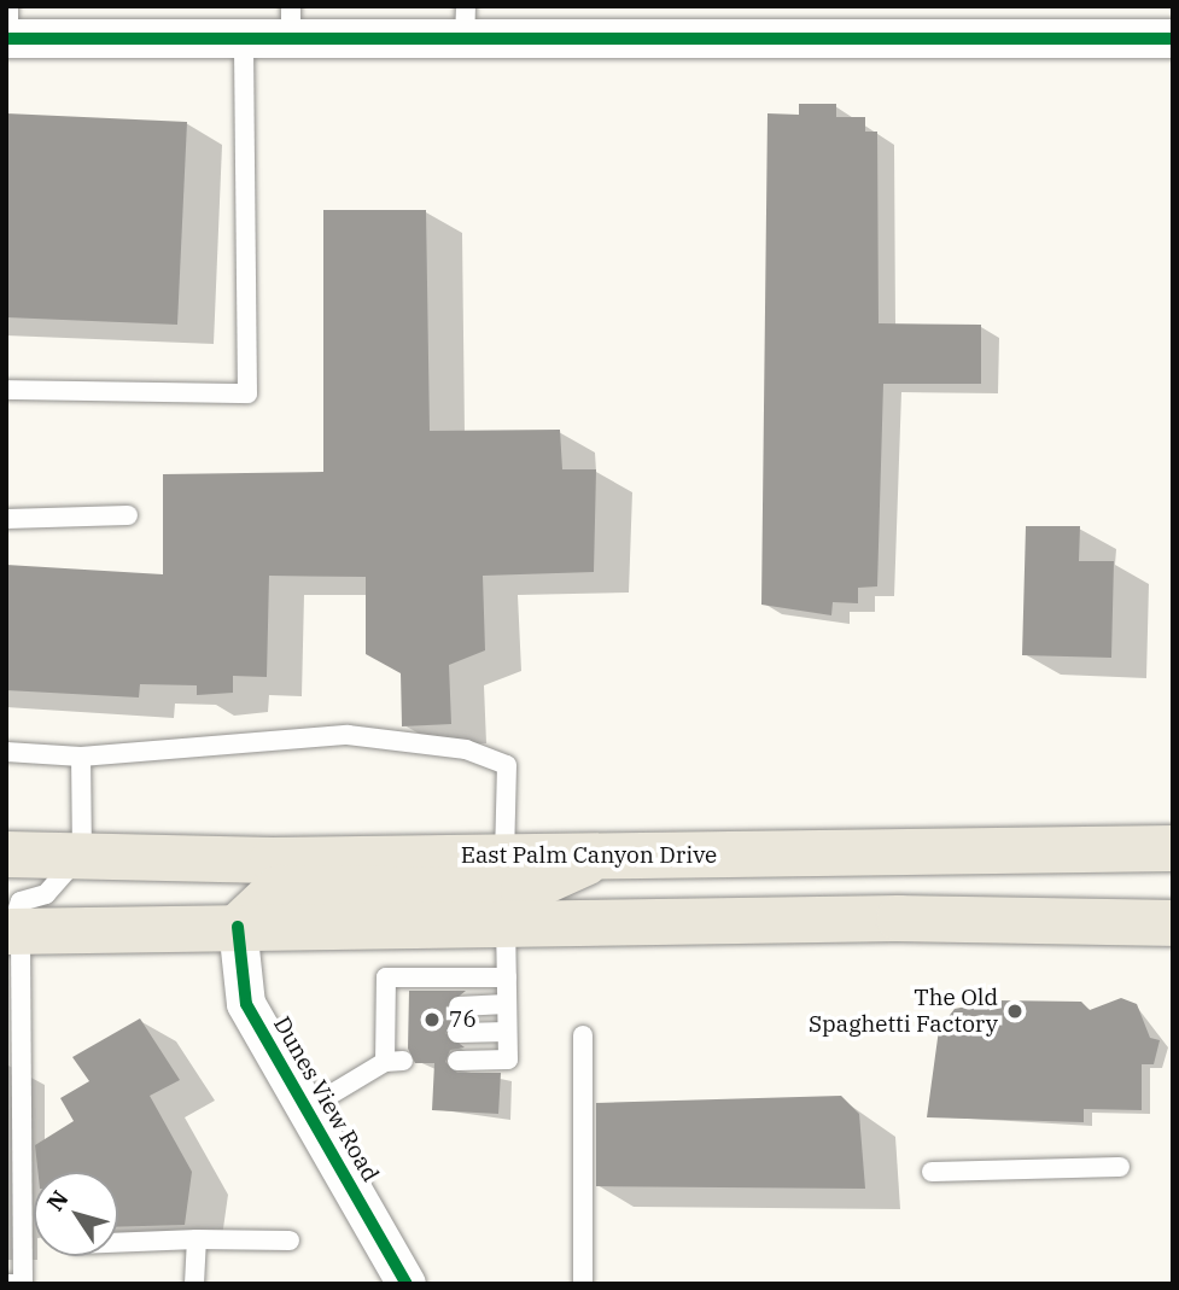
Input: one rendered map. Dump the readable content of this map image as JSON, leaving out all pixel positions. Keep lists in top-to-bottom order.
{
  "streets": {
    "main road": ["East Palm Canyon Drive"],
    "street": ["Dunes View Road"]
  },
  "places": ["The Old Spaghetti Factory", "76"],
  "north": "top left"
}
